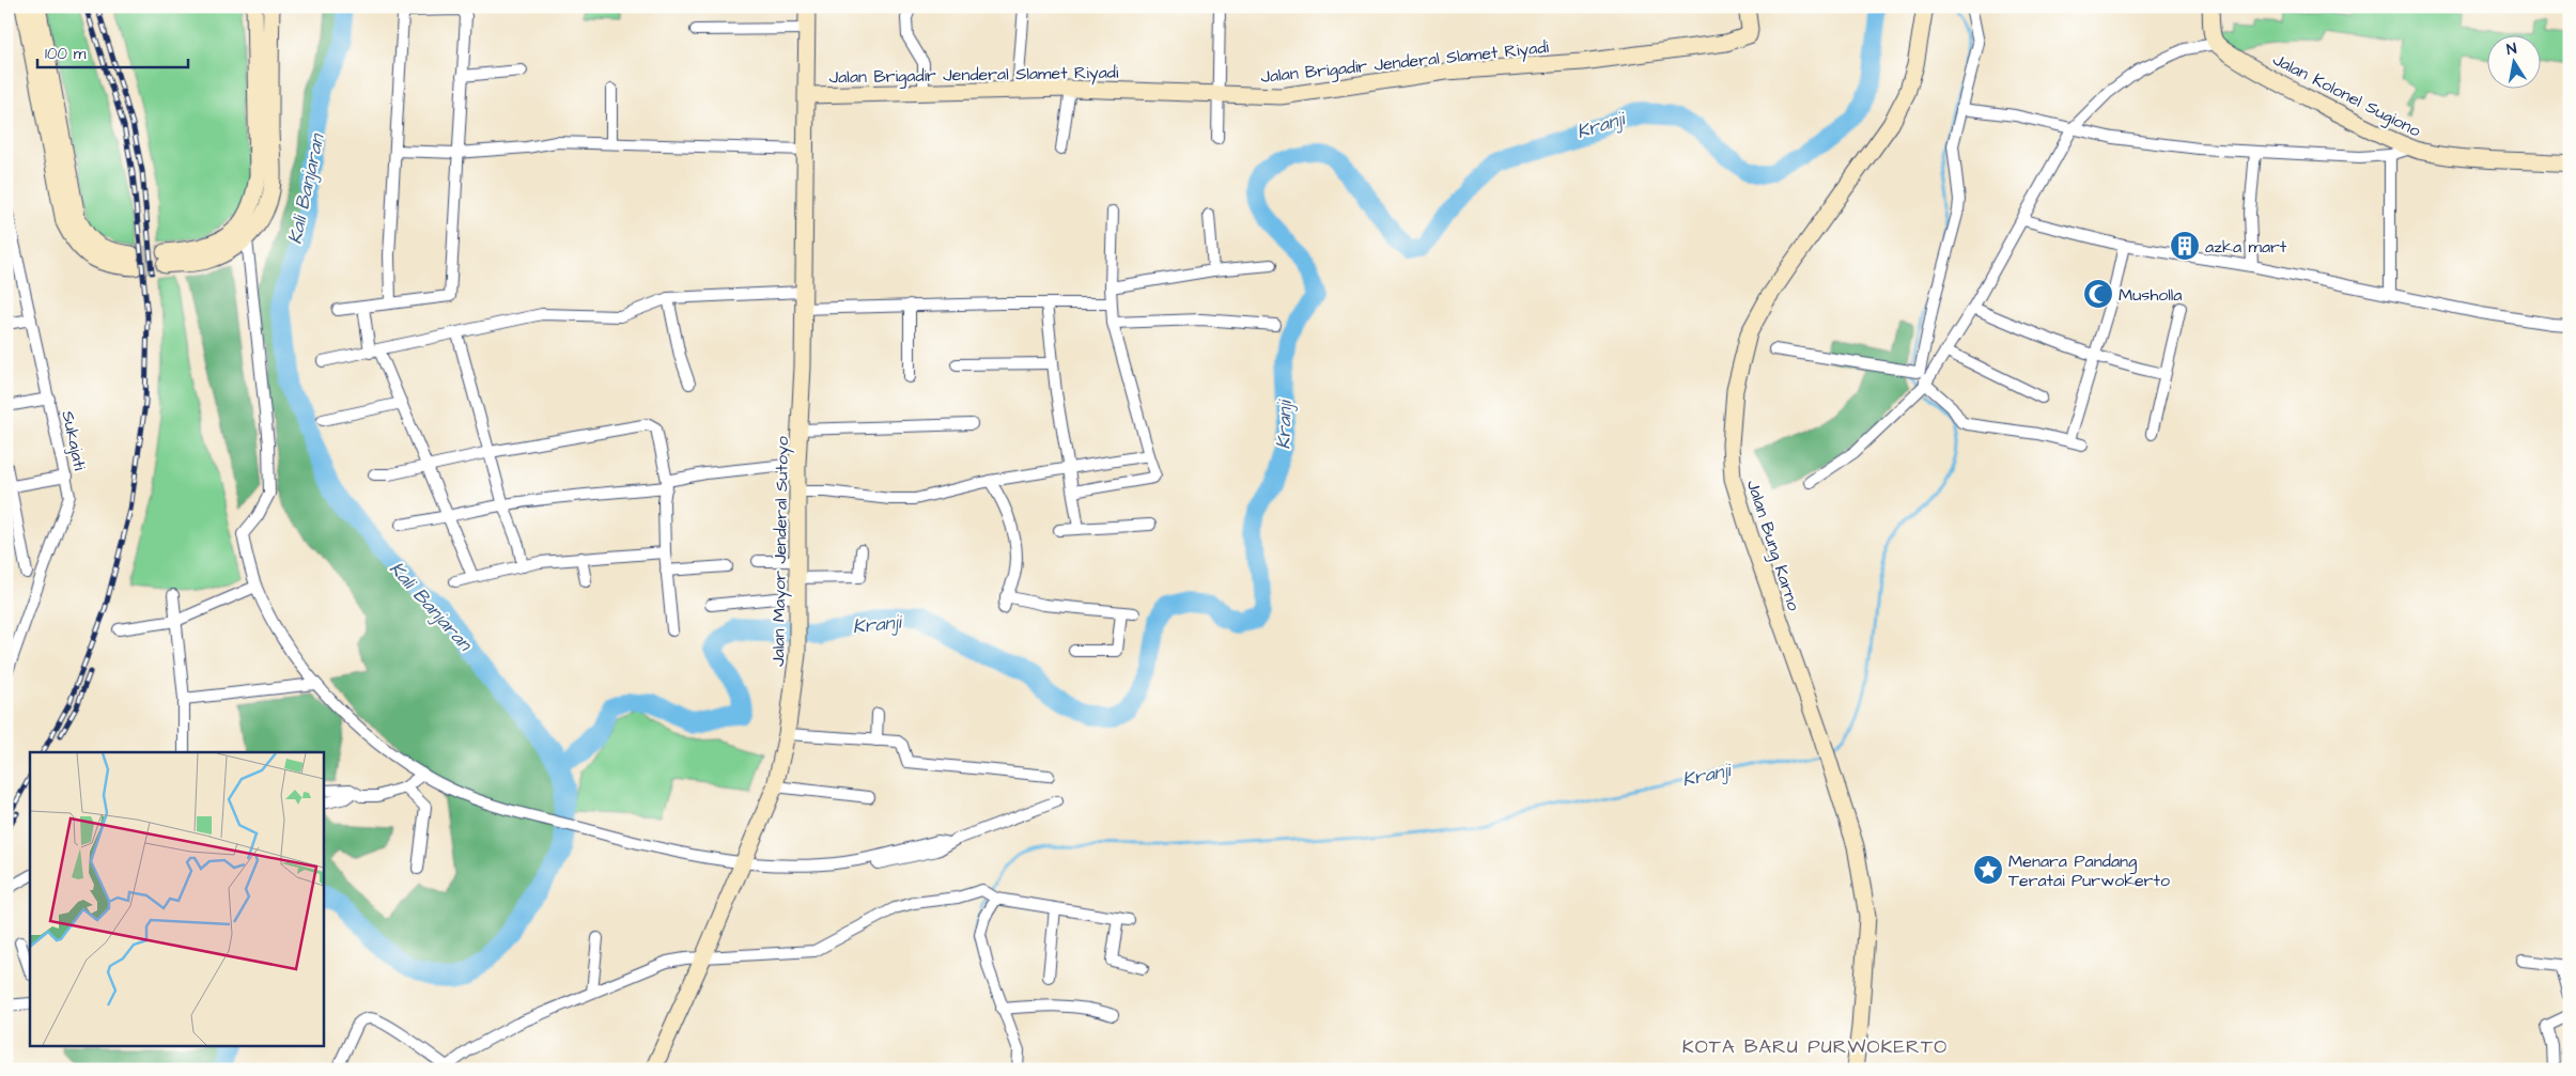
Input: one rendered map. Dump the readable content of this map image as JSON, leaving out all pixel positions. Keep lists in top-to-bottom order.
{
  "streets": {
    "main road": [
      "Jalan Brigadir Jenderal Slamet Riyadi",
      "Jalan Kolonel Sugiono",
      "Jalan Bung Karno",
      "Jalan Mayor Jenderal Sutoyo"
    ],
    "street": ["Sukajati"]
  },
  "crossings": [
    ["Jalan Brigadir Jenderal Slamet Riyadi", "Jalan Mayor Jenderal Sutoyo"]
  ],
  "districts": ["KOTA BARU PURWOKERTO"],
  "water": ["Kranji", "Kali Banjaran"],
  "places": {
    "building": ["azka mart"],
    "mosque": ["Musholla"],
    "place": ["Menara Pandang Teratai Purwokerto"]
  },
  "scale_bar": "100 m",
  "north": "top"
}
